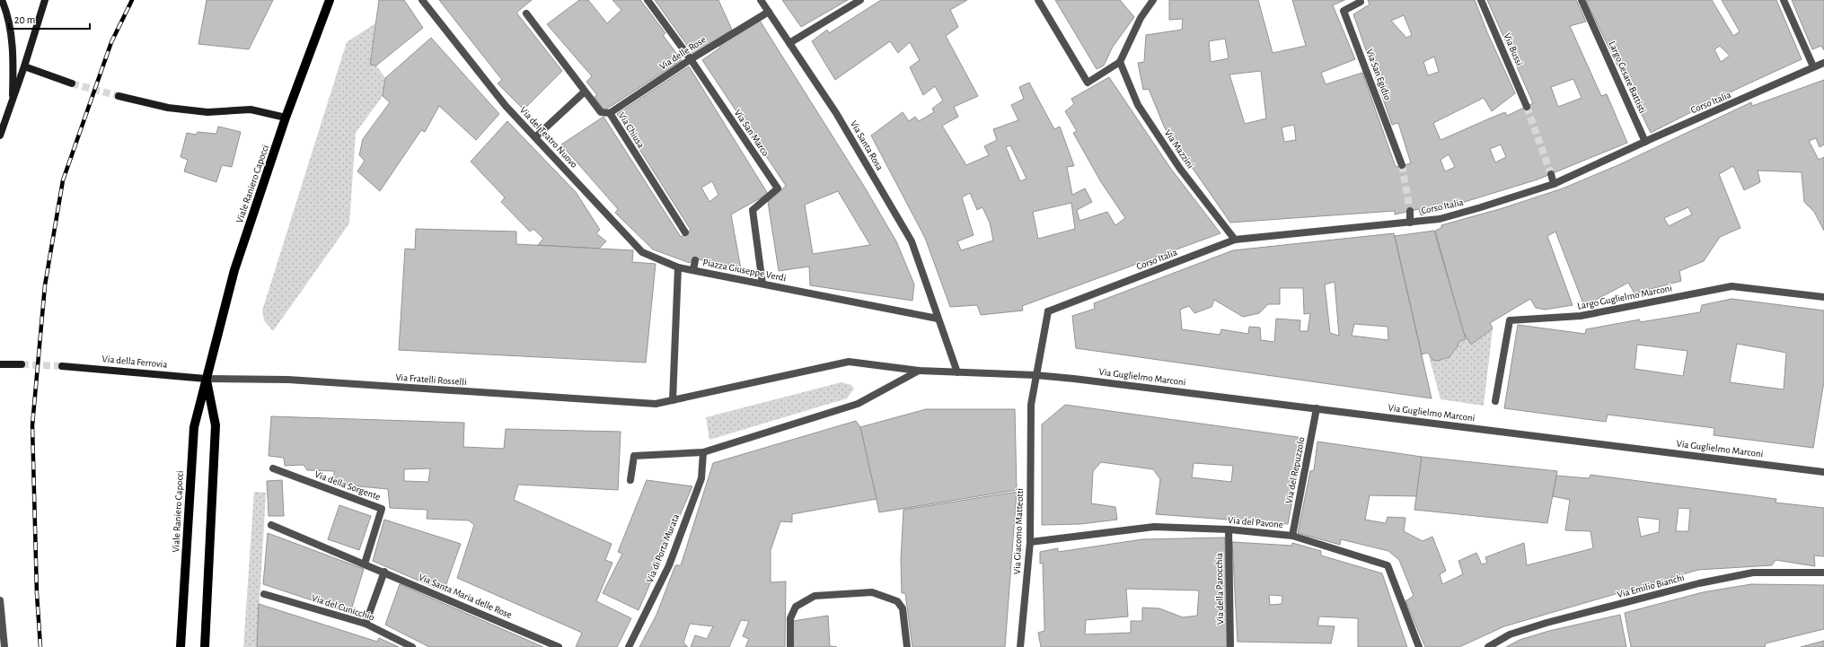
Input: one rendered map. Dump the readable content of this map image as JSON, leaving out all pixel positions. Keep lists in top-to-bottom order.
{
  "streets": {
    "main road": ["Viale Raniero Capocci", "Via della Ferrovia"],
    "street": [
      "Via Bussi",
      "Via delle Rose",
      "Via San Egidio",
      "Largo Cesare Battisti",
      "Corso Italia",
      "Via Chiusa",
      "Via San Marco",
      "Via del Teatro Nuovo",
      "Via Santa Rosa",
      "Via Mazzini",
      "Piazza Giuseppe Verdi",
      "Largo Guglielmo Marconi",
      "Via Guglielmo Marconi",
      "Via Fratelli Rosselli",
      "Via del Repuzzolo",
      "Via della Sorgente",
      "Via del Pavone",
      "Via Giacomo Matteotti",
      "Via di Porta Murata",
      "Via Emilio Bianchi",
      "Via della Parocchia",
      "Via Santa Maria delle Rose",
      "Via del Cunicchio"
    ]
  },
  "crossings": [
    ["Via delle Rose", "Via Chiusa"],
    ["Via delle Rose", "Via San Marco"],
    ["Via delle Rose", "Via Santa Rosa"],
    ["Largo Cesare Battisti", "Corso Italia"],
    ["Corso Italia", "Via Mazzini"],
    ["Corso Italia", "Via Giacomo Matteotti"],
    ["Via San Marco", "Piazza Giuseppe Verdi"],
    ["Via del Teatro Nuovo", "Piazza Giuseppe Verdi"],
    ["Via Santa Rosa", "Piazza Giuseppe Verdi"],
    ["Viale Raniero Capocci", "Via della Ferrovia"],
    ["Viale Raniero Capocci", "Via Fratelli Rosselli"],
    ["Via della Ferrovia", "Via Fratelli Rosselli"],
    ["Via Guglielmo Marconi", "Via del Repuzzolo"],
    ["Via Guglielmo Marconi", "Via Giacomo Matteotti"],
    ["Via del Repuzzolo", "Via del Pavone"],
    ["Via della Sorgente", "Via Santa Maria delle Rose"],
    ["Via del Pavone", "Via Giacomo Matteotti"],
    ["Via del Pavone", "Via della Parocchia"]
  ],
  "scale_bar": "20 m"
}
